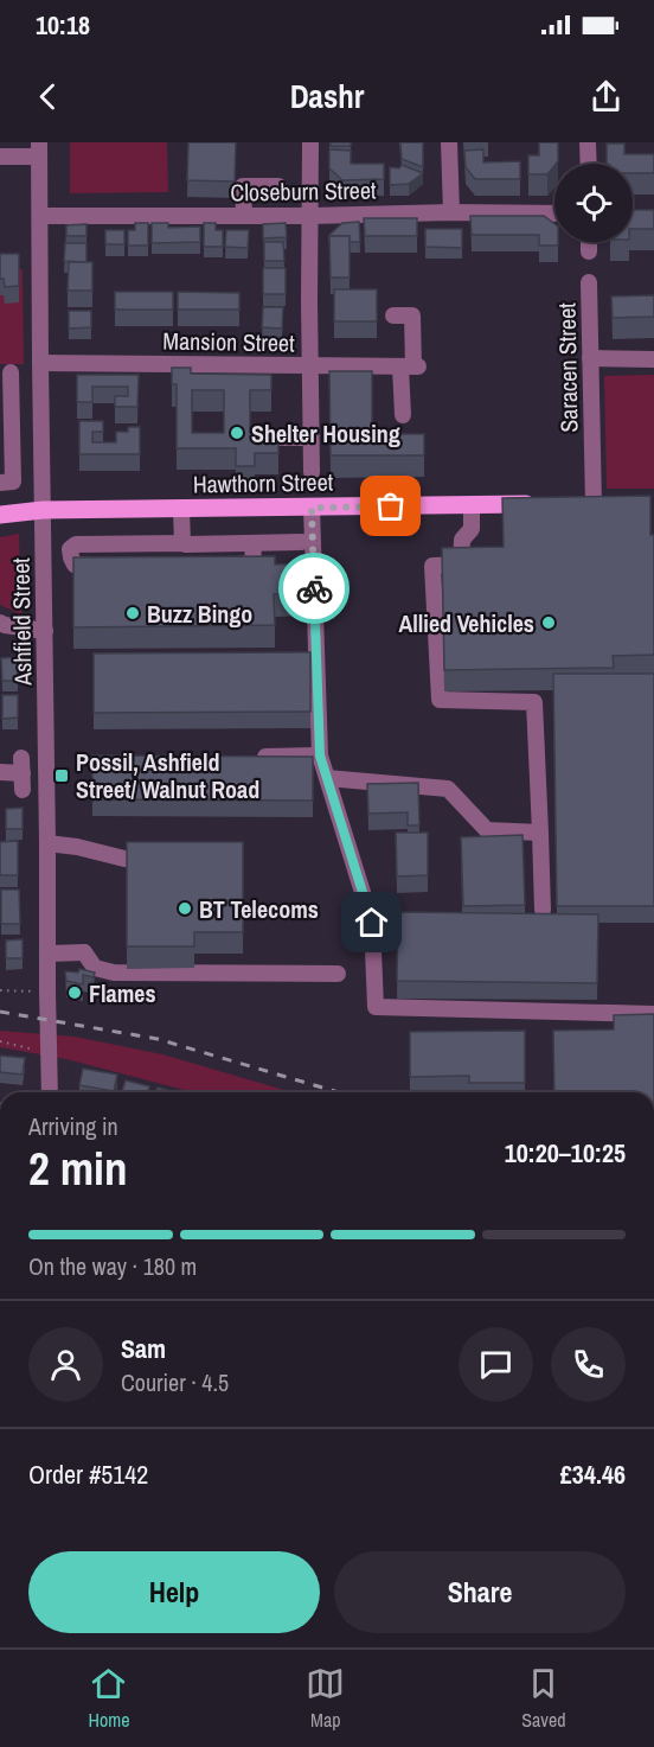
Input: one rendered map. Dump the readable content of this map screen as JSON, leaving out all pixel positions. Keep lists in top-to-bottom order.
{
  "streets": {
    "main road": ["Hawthorn Street"],
    "street": [
      "Closeburn Street",
      "Mansion Street",
      "Saracen Street",
      "Ashfield Street"
    ]
  },
  "crossings": [
    ["Closeburn Street", "Ashfield Street"],
    ["Mansion Street", "Ashfield Street"],
    ["Hawthorn Street", "Ashfield Street"]
  ],
  "places": {
    "other": [
      "Shelter Housing",
      "Buzz Bingo",
      "Allied Vehicles",
      "BT Telecoms",
      "Flames"
    ],
    "transit": ["Possil, Ashfield Street/ Walnut Road"]
  },
  "page": {
    "status": "10:18",
    "header": "Dashr",
    "heading": ["2 min", "Arriving in", "10:20–10:25"],
    "panel": [
      "Sam",
      "Courier · 4.5",
      "Order #5142",
      "£34.46"
    ],
    "bar": "On the way · 180 m",
    "buttons": ["Help", "Share"],
    "tabs": ["Home", "Map", "Saved"]
  }
}
